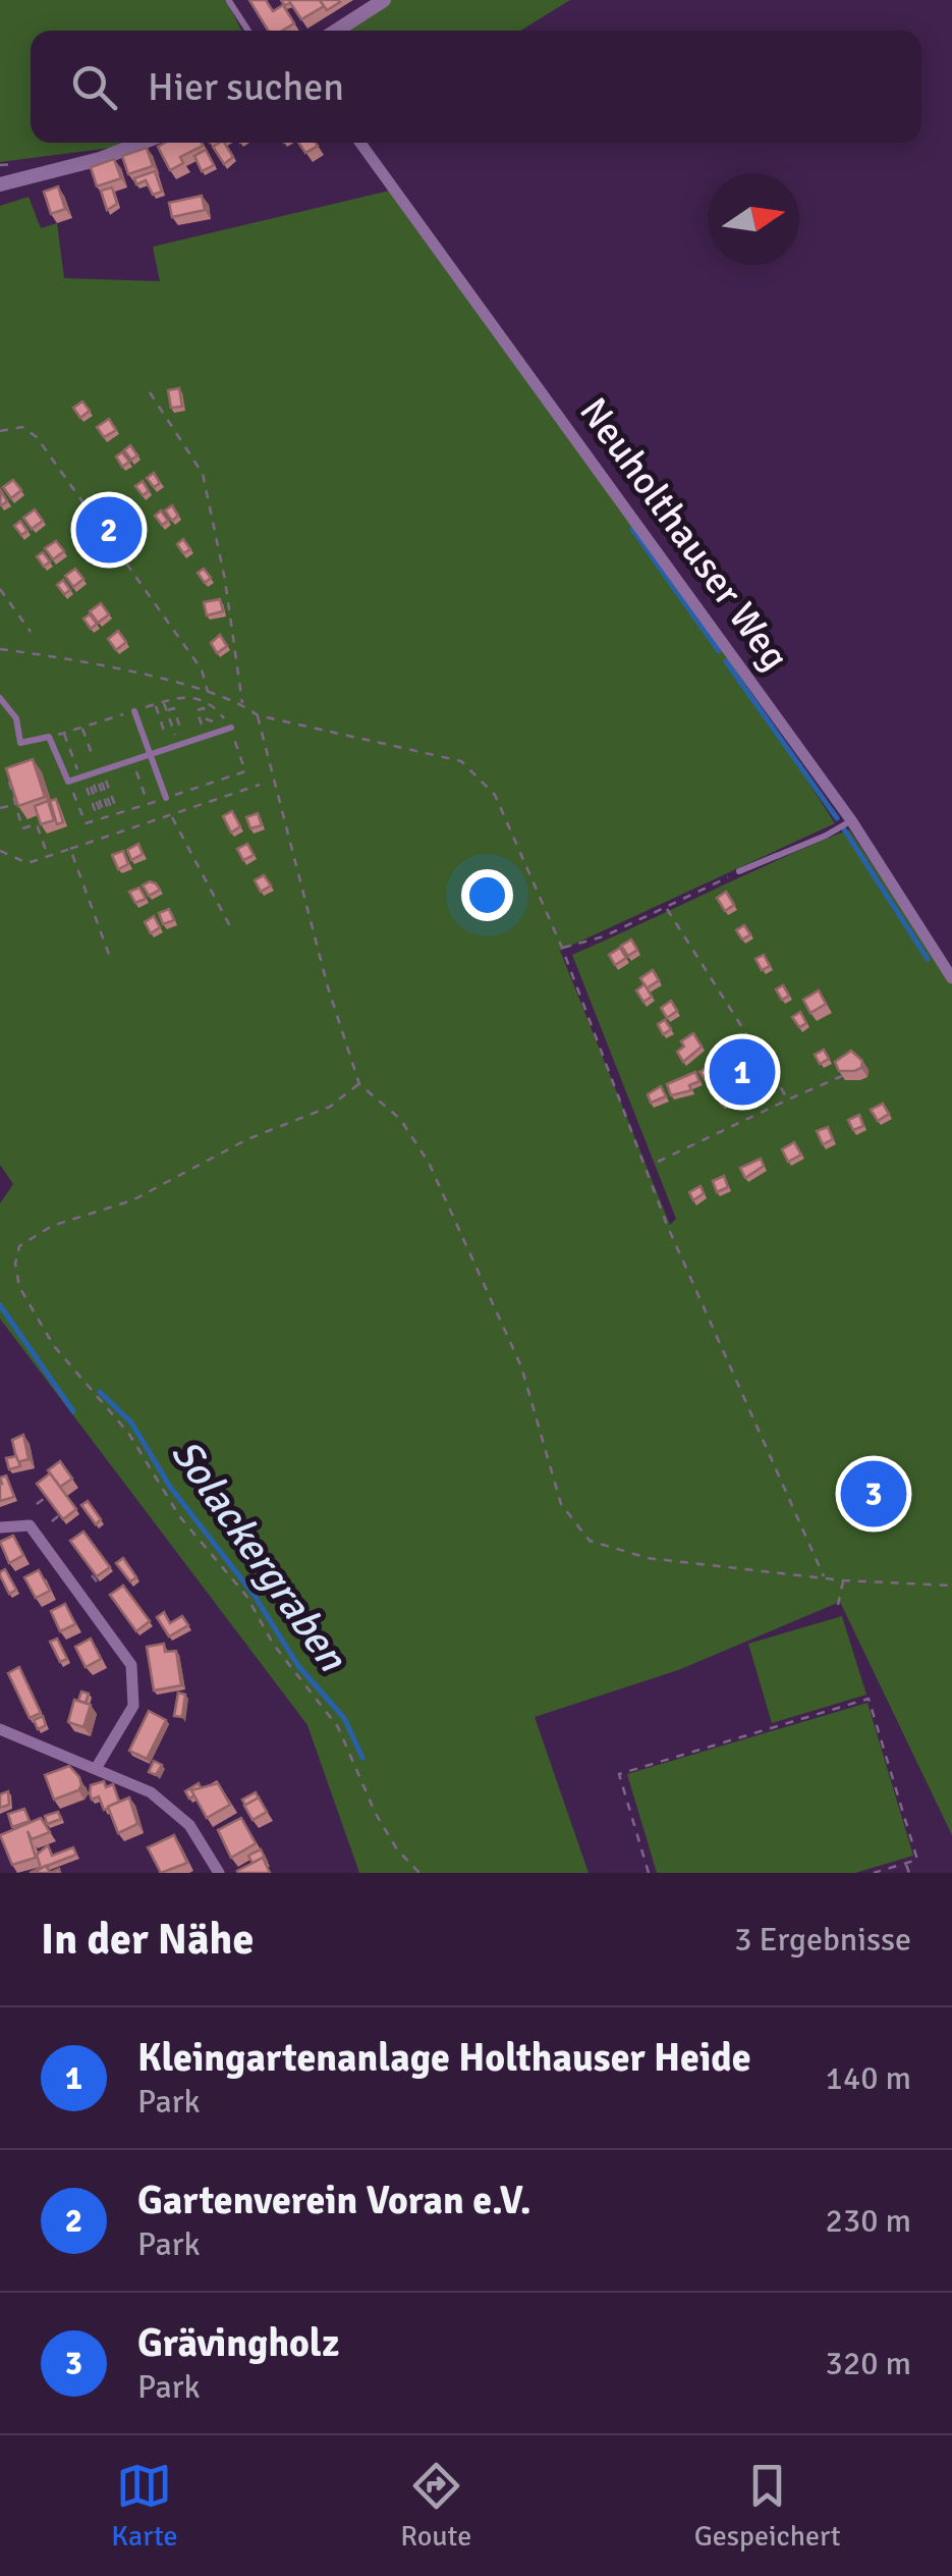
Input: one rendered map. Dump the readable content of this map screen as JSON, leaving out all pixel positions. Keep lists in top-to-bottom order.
{
  "streets": {
    "street": ["Neuholthauser Weg"]
  },
  "water": ["Solackergraben"],
  "north": "right",
  "page": {
    "search": "Hier suchen",
    "pins": ["2", "1", "3"],
    "heading": ["In der Nähe", "3 Ergebnisse"],
    "list": [
      {
        "mark": "1",
        "name": "Kleingartenanlage Holthauser Heide",
        "note": "Park",
        "value": "140 m"
      },
      {
        "mark": "2",
        "name": "Gartenverein Voran e.V.",
        "note": "Park",
        "value": "230 m"
      },
      {
        "mark": "3",
        "name": "Grävingholz",
        "note": "Park",
        "value": "320 m"
      }
    ],
    "nav": ["Karte", "Route", "Gespeichert"]
  }
}
